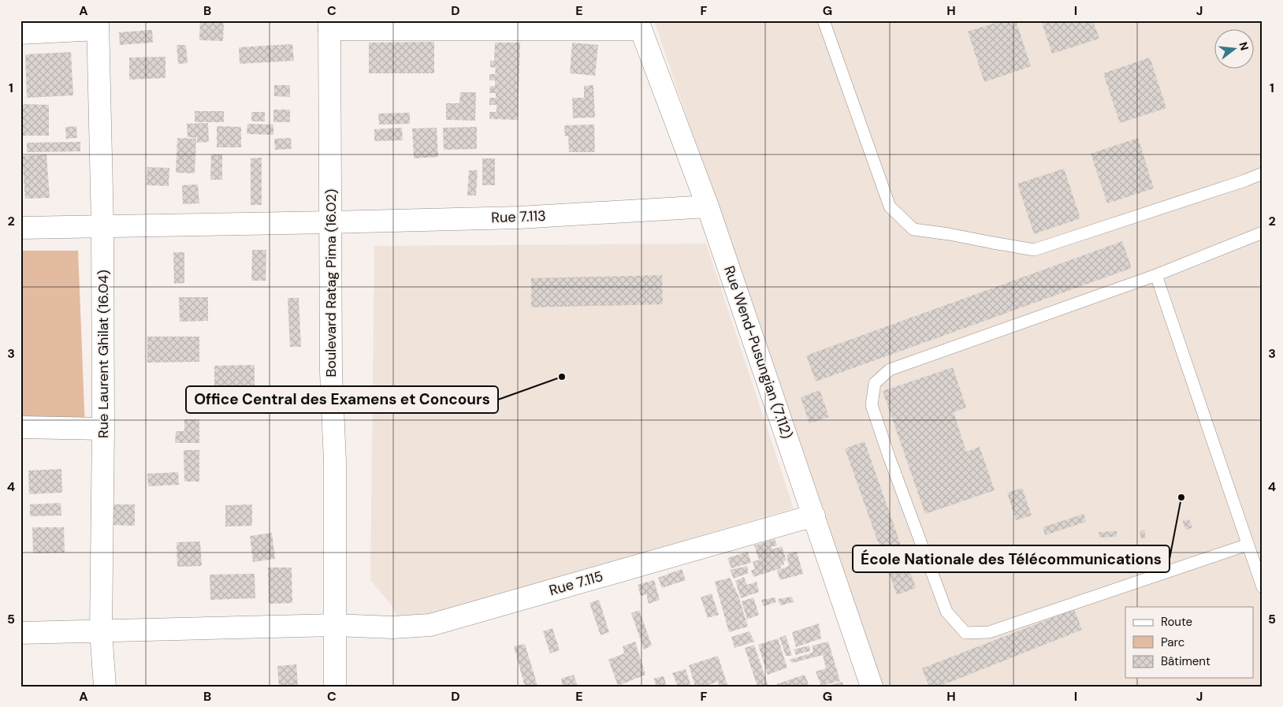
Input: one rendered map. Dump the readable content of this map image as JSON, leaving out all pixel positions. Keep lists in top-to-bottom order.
{
  "streets": {
    "street": [
      "Rue 7.113",
      "Boulevard Ratag Pima (16.02)",
      "Rue Wend-Pusungian (7.112)",
      "Rue Laurent Ghilat (16.04)",
      "Rue 7.115"
    ]
  },
  "crossings": [
    ["Rue 7.113", "Boulevard Ratag Pima (16.02)"],
    ["Rue 7.113", "Rue Wend-Pusungian (7.112)"],
    ["Rue 7.113", "Rue Laurent Ghilat (16.04)"],
    ["Boulevard Ratag Pima (16.02)", "Rue 7.115"],
    ["Rue Wend-Pusungian (7.112)", "Rue 7.115"],
    ["Rue Laurent Ghilat (16.04)", "Rue 7.115"]
  ],
  "places": ["Office Central des Examens et Concours", "École Nationale des Télécommunications"],
  "legend": ["Route", "Parc", "Bâtiment"],
  "north": "right",
  "grid": {
    "columns": [
      "A",
      "B",
      "C",
      "D",
      "E",
      "F",
      "G",
      "H",
      "I",
      "J"
    ],
    "rows": [
      "1",
      "2",
      "3",
      "4",
      "5"
    ]
  }
}
